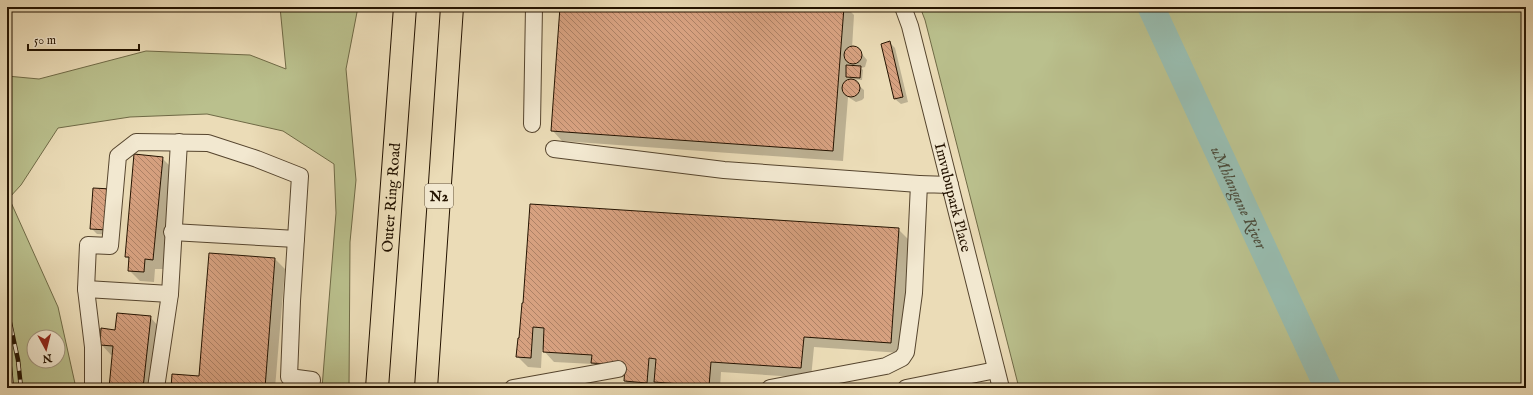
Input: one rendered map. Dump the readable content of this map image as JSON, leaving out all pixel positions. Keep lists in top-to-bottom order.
{
  "streets": {
    "highway": ["N2", "Outer Ring Road"],
    "lane": ["Imvubupark Place"]
  },
  "water": ["uMhlangane River"],
  "scale_bar": "50 m",
  "north": "bottom"
}
